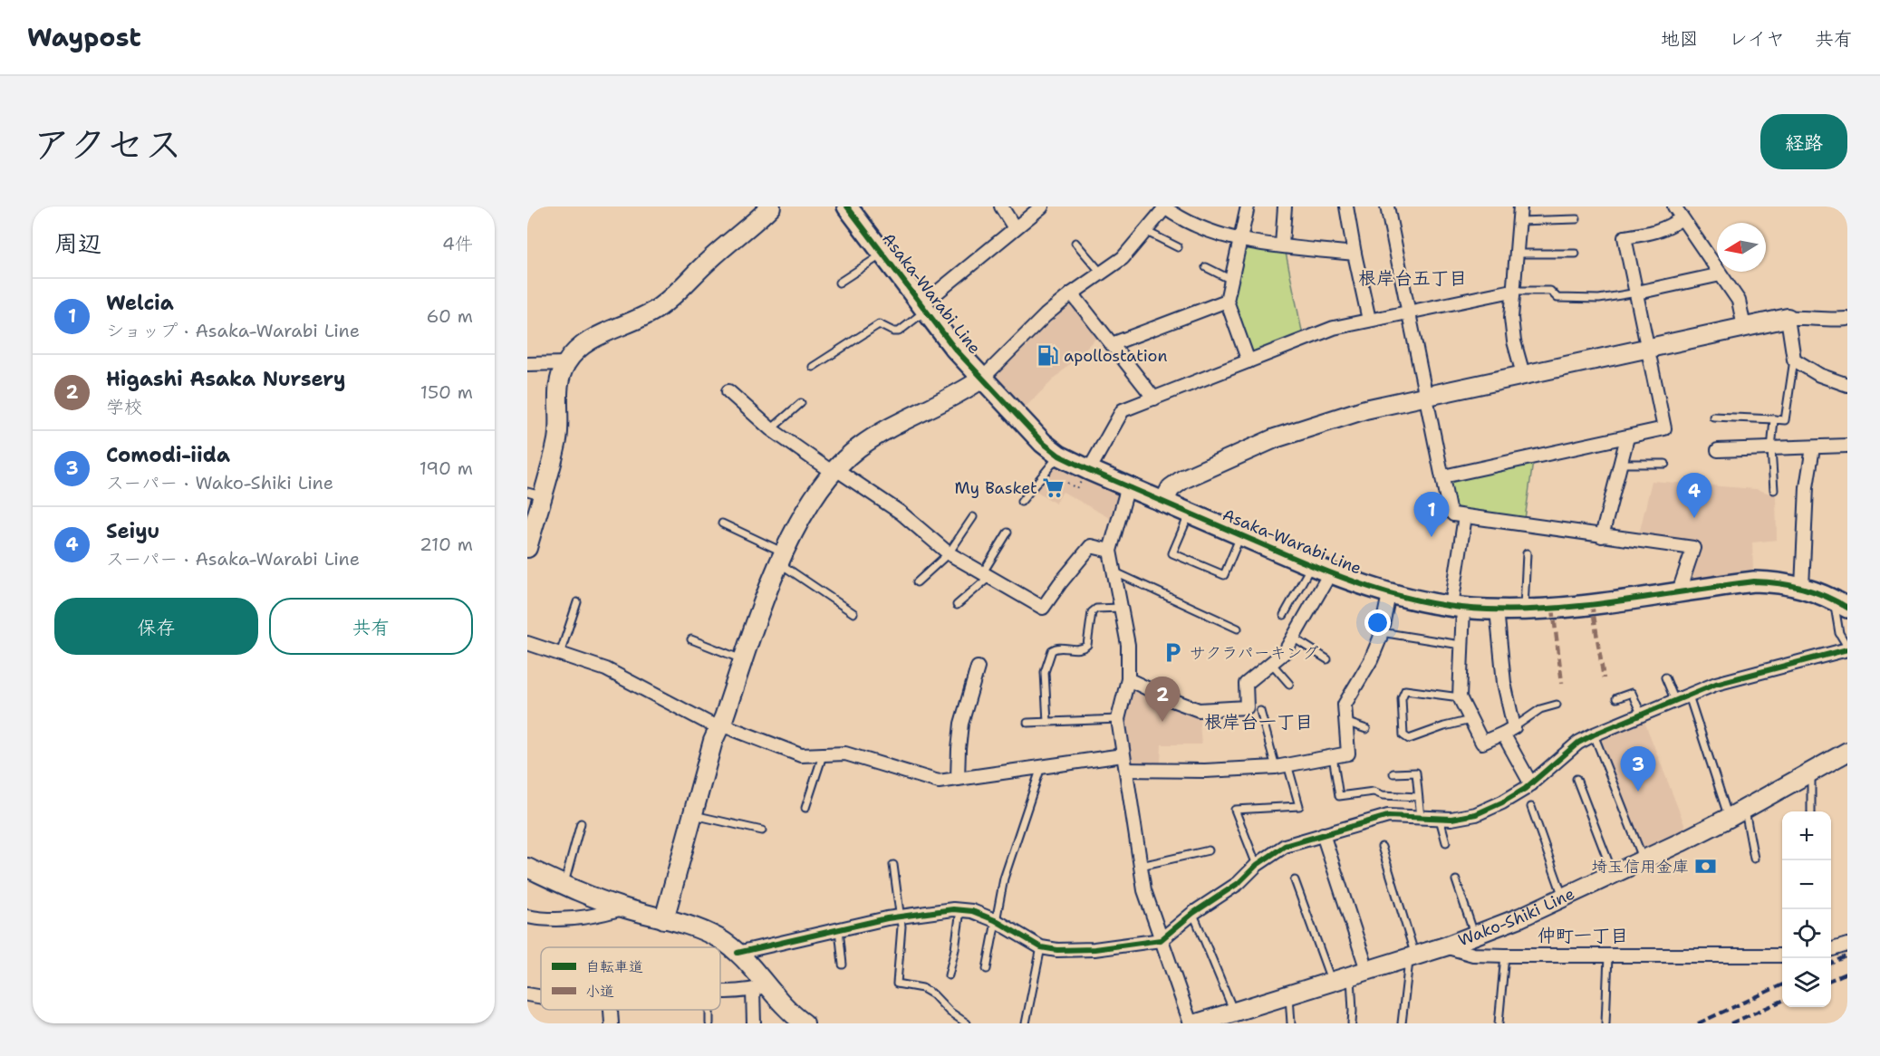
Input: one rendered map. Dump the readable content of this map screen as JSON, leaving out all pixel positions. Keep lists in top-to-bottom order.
{
  "streets": {
    "main road": ["Asaka-Warabi Line"],
    "street": ["Wako-Shiki Line"]
  },
  "districts": ["根岸台五丁目", "根岸台一丁目", "仲町一丁目"],
  "places": {
    "fuel station": ["apollostation"],
    "supermarket": ["My Basket"],
    "parking": ["サクラパーキング"],
    "bank": ["埼玉信用金庫"]
  },
  "legend": ["自転車道", "小道"],
  "north": "left",
  "page": {
    "header": "Waypost",
    "nav": ["地図", "レイヤ", "共有"],
    "title": "アクセス",
    "buttons": [
      "経路",
      ["保存", "共有"]
    ],
    "heading": ["周辺", "4件"],
    "list": [
      {
        "mark": "1",
        "name": "Welcia",
        "note": "ショップ · Asaka-Warabi Line",
        "value": "60 m"
      },
      {
        "mark": "2",
        "name": "Higashi Asaka Nursery",
        "note": "学校",
        "value": "150 m"
      },
      {
        "mark": "3",
        "name": "Comodi-iida",
        "note": "スーパー · Wako-Shiki Line",
        "value": "190 m"
      },
      {
        "mark": "4",
        "name": "Seiyu",
        "note": "スーパー · Asaka-Warabi Line",
        "value": "210 m"
      }
    ],
    "pins": [
      "4",
      "1",
      "2",
      "3"
    ],
    "map_buttons": ["+", "−"]
  }
}
